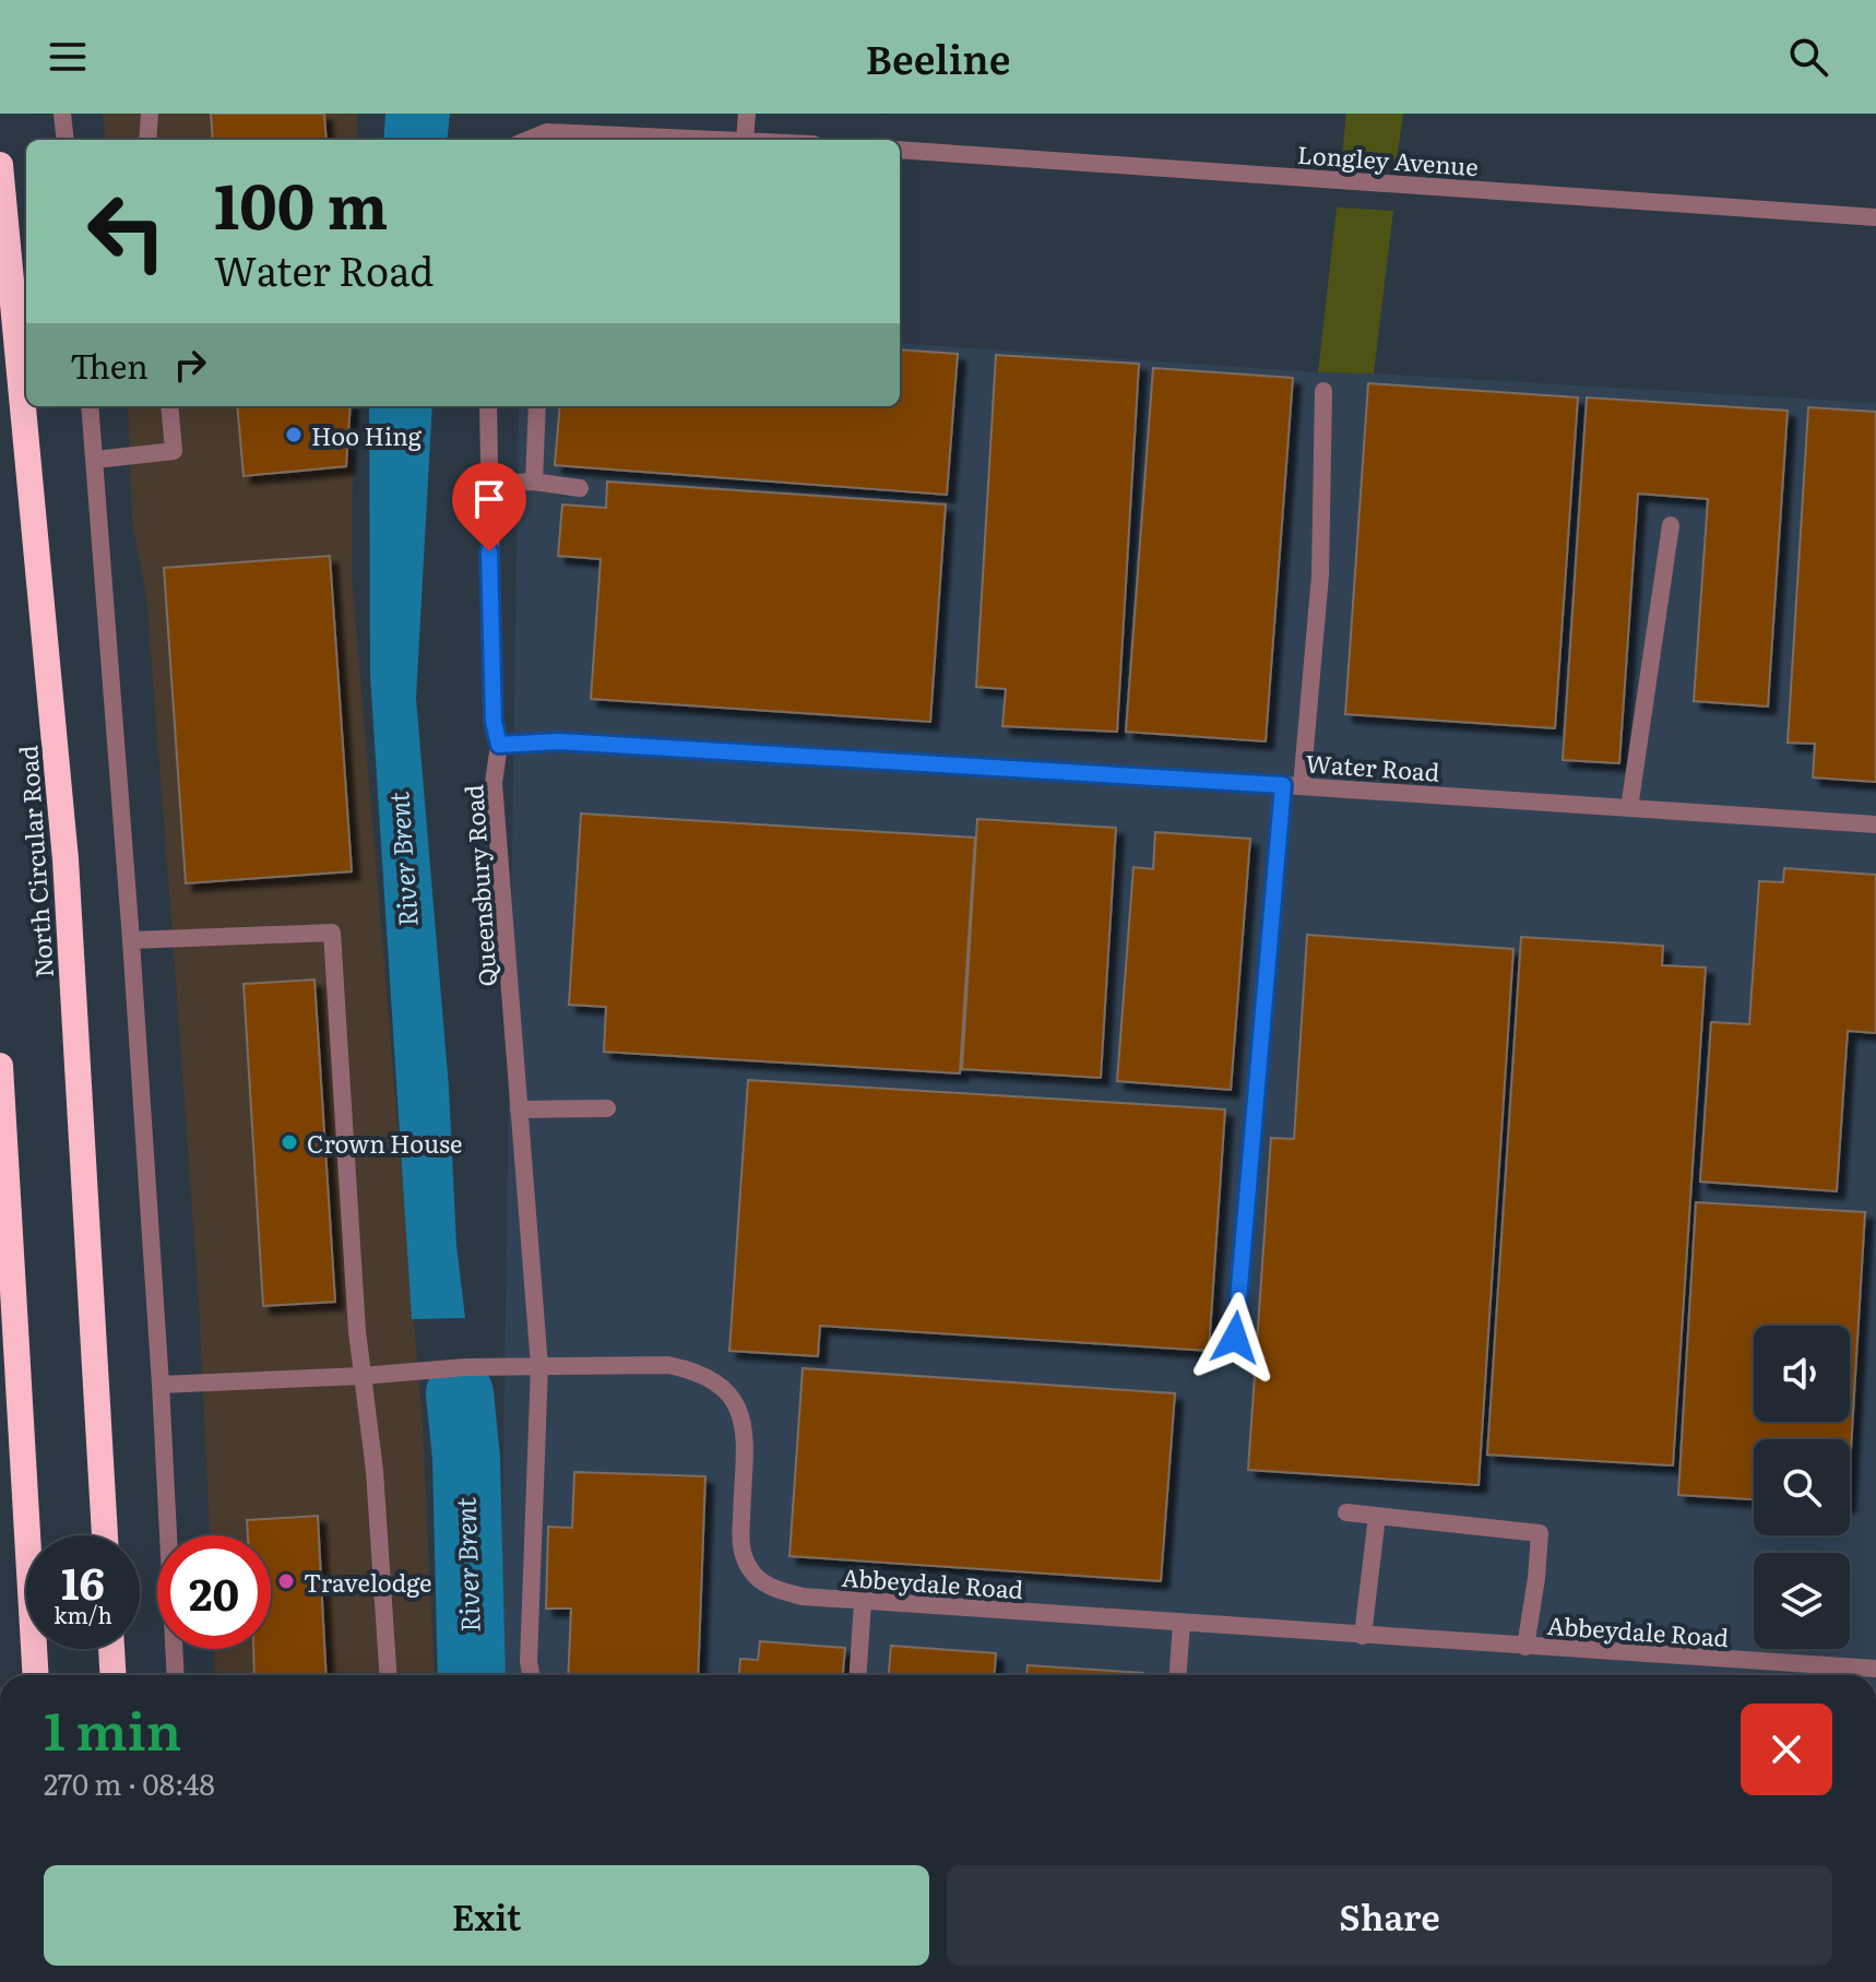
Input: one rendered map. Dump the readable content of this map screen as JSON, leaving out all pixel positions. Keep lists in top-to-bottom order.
{
  "streets": {
    "highway": ["North Circular Road"],
    "street": [
      "Longley Avenue",
      "Water Road",
      "Queensbury Road",
      "Abbeydale Road"
    ]
  },
  "crossings": [
    ["Water Road", "Queensbury Road"],
    ["Queensbury Road", "Abbeydale Road"]
  ],
  "water": ["River Brent"],
  "places": ["Hoo Hing", "Crown House", "Travelodge"],
  "page": {
    "header": "Beeline",
    "turn": ["100 m", "Water Road"],
    "then": "Then",
    "speed": "16 km/h",
    "limit": "20",
    "heading": ["1 min", "270 m · 08:48"],
    "buttons": ["Exit", "Share"]
  }
}
